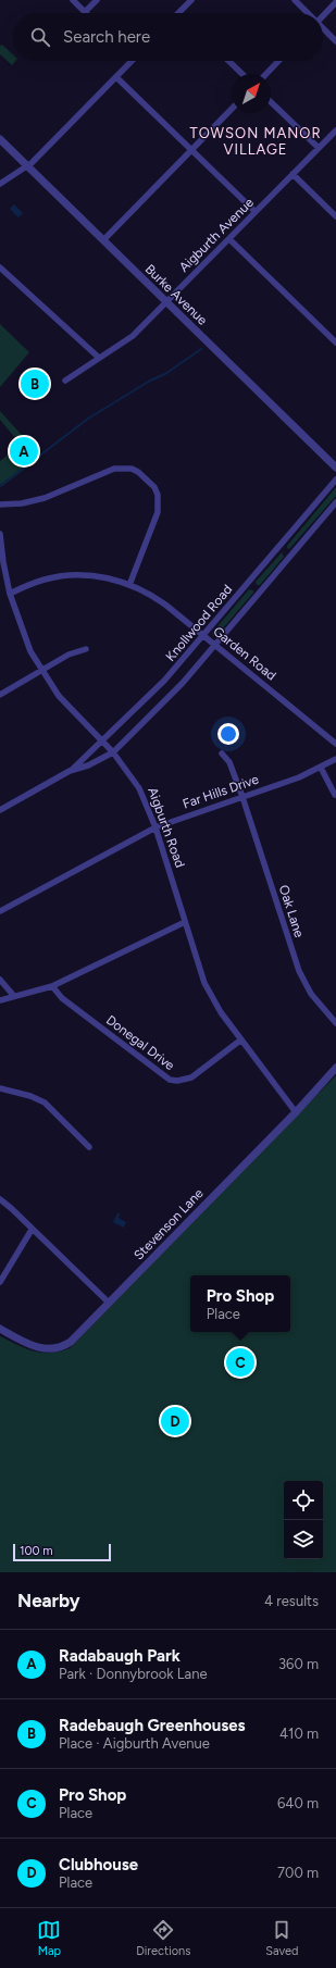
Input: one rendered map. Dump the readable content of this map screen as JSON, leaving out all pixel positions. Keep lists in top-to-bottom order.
{
  "streets": {
    "street": [
      "Aigburth Avenue",
      "Burke Avenue",
      "Knollwood Road",
      "Garden Road",
      "Far Hills Drive",
      "Aigburth Road",
      "Oak Lane",
      "Donegal Drive",
      "Stevenson Lane"
    ]
  },
  "crossings": [
    ["Aigburth Avenue", "Burke Avenue"],
    ["Knollwood Road", "Garden Road"],
    ["Knollwood Road", "Aigburth Road"],
    ["Garden Road", "Aigburth Road"],
    ["Far Hills Drive", "Aigburth Road"],
    ["Far Hills Drive", "Oak Lane"],
    ["Aigburth Road", "Donegal Drive"],
    ["Aigburth Road", "Stevenson Lane"]
  ],
  "districts": ["TOWSON MANOR VILLAGE"],
  "scale_bar": "100 m",
  "north": "top right",
  "page": {
    "search": "Search here",
    "pins": [
      "B",
      "A",
      "C",
      "D"
    ],
    "popup": ["Pro Shop", "Place"],
    "scale": "100 m",
    "heading": ["Nearby", "4 results"],
    "list": [
      {
        "mark": "A",
        "name": "Radabaugh Park",
        "note": "Park · Donnybrook Lane",
        "value": "360 m"
      },
      {
        "mark": "B",
        "name": "Radebaugh Greenhouses",
        "note": "Place · Aigburth Avenue",
        "value": "410 m"
      },
      {
        "mark": "C",
        "name": "Pro Shop",
        "note": "Place",
        "value": "640 m"
      },
      {
        "mark": "D",
        "name": "Clubhouse",
        "note": "Place",
        "value": "700 m"
      }
    ],
    "nav": ["Map", "Directions", "Saved"]
  }
}
